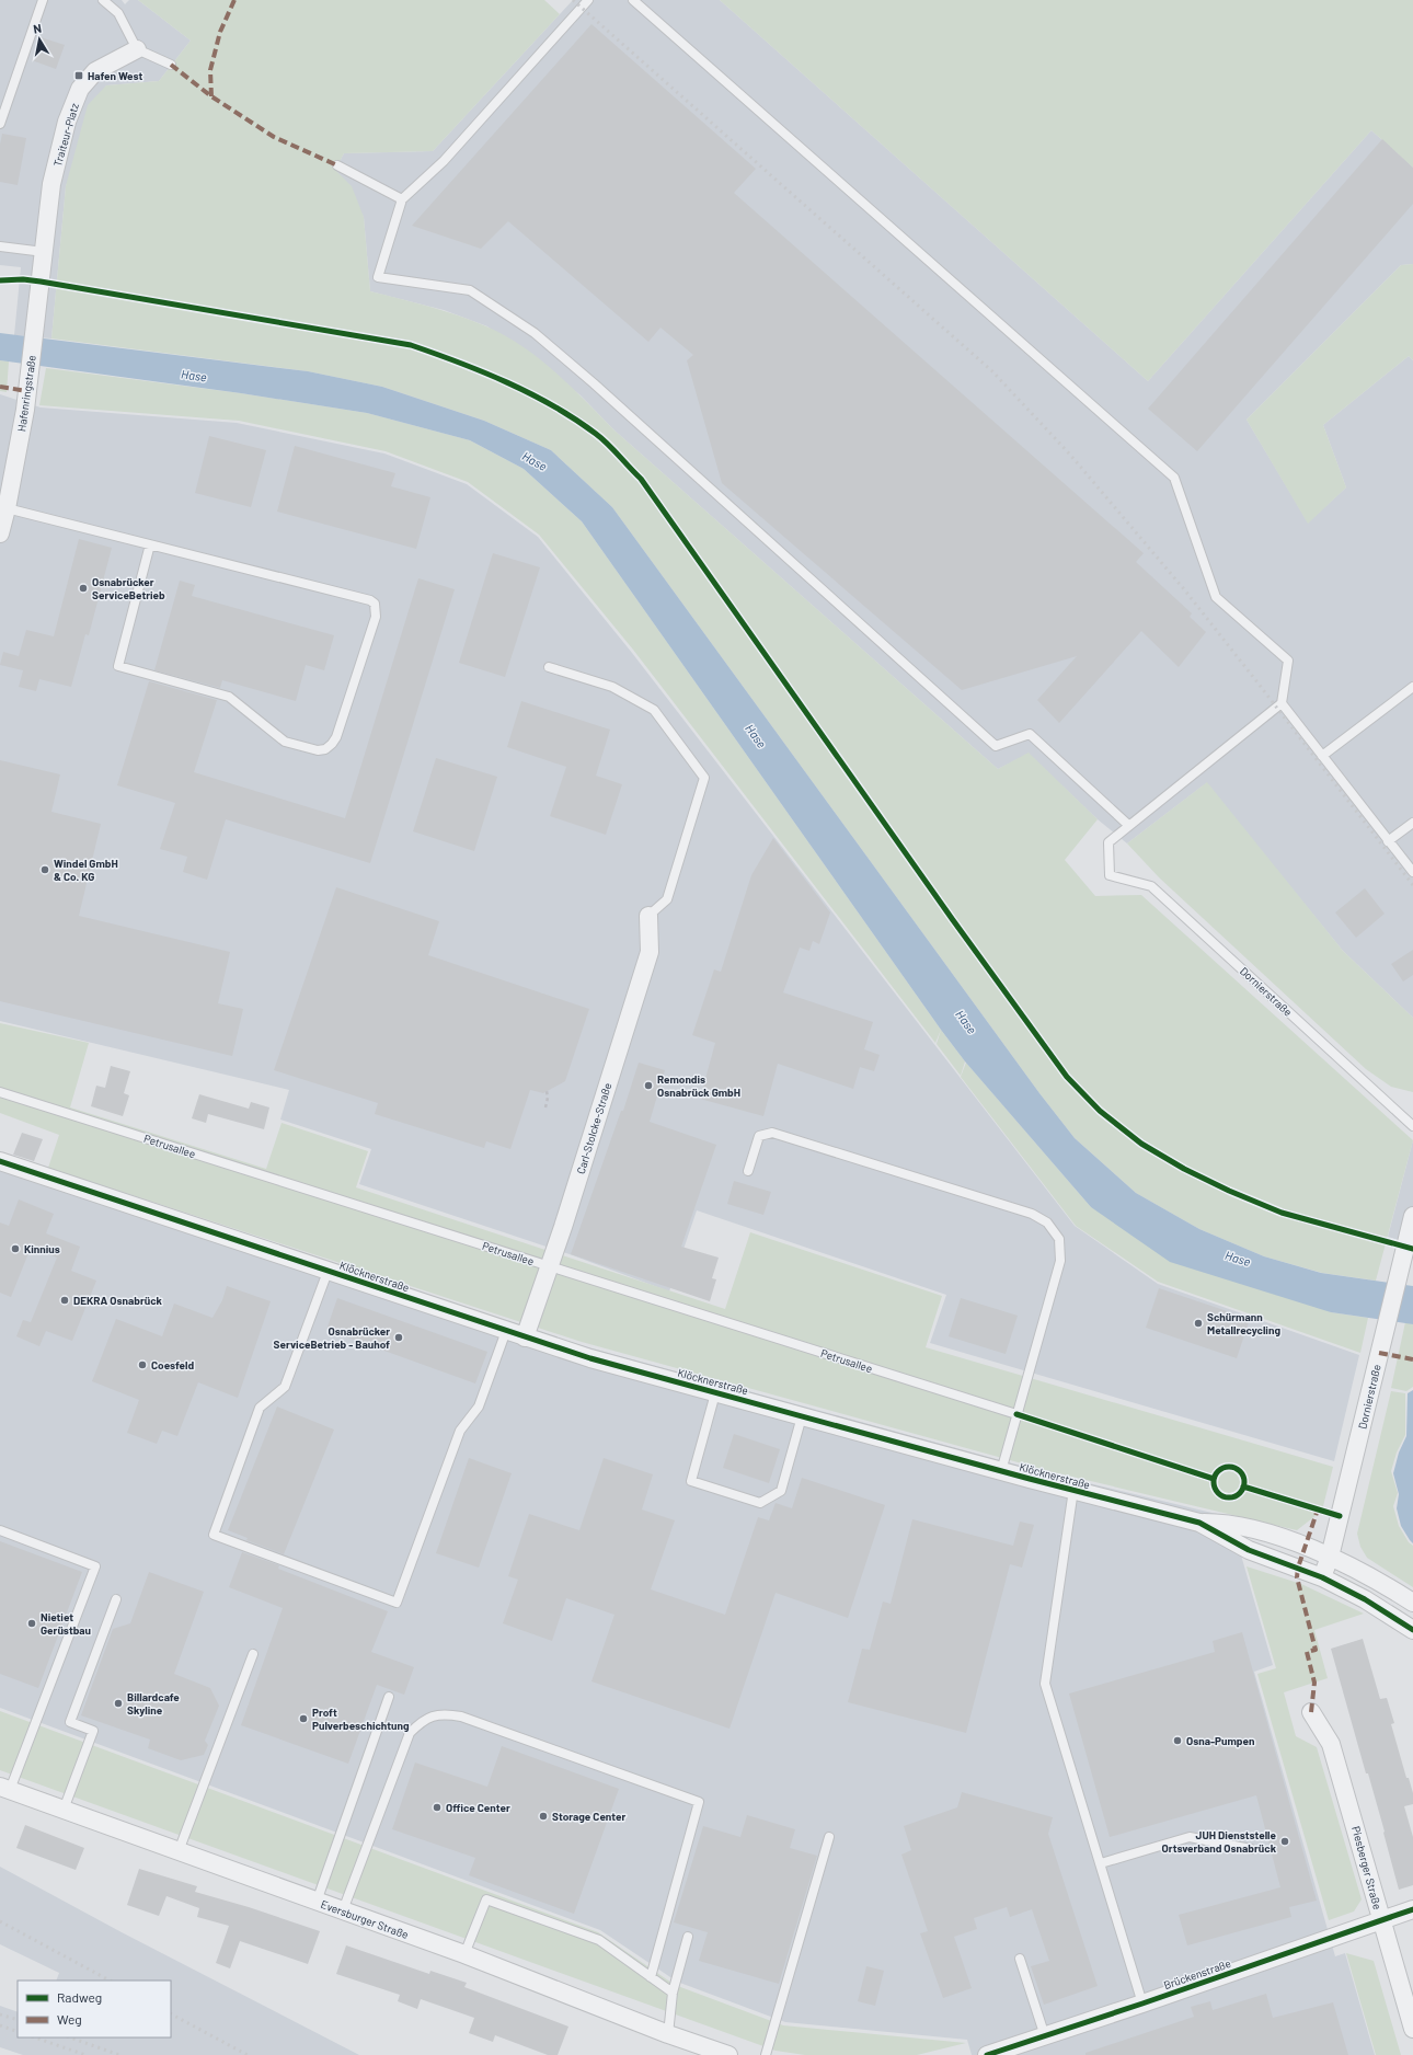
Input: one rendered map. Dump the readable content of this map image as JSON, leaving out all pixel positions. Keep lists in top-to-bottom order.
{
  "streets": {
    "street": [
      "Traiteur-Platz",
      "Hafenringstraße",
      "Dornierstraße",
      "Carl-Stolcke-Straße",
      "Klöcknerstraße",
      "Piesberger Straße",
      "Eversburger Straße",
      "Brückenstraße"
    ],
    "lane": ["Petrusallee"]
  },
  "crossings": [
    ["Traiteur-Platz", "Hafenringstraße"],
    ["Dornierstraße", "Klöcknerstraße"],
    ["Carl-Stolcke-Straße", "Petrusallee"],
    ["Carl-Stolcke-Straße", "Klöcknerstraße"],
    ["Piesberger Straße", "Brückenstraße"]
  ],
  "water": ["Hase"],
  "places": {
    "transit": ["Hafen West"],
    "other": [
      "Osnabrücker ServiceBetrieb",
      "Windel GmbH & Co. KG",
      "Remondis Osnabrück GmbH",
      "Kinnius",
      "DEKRA Osnabrück",
      "Schürmann Metallrecycling",
      "Osnabrücker ServiceBetrieb - Bauhof",
      "Coesfeld",
      "Nietiet Gerüstbau",
      "Billardcafe Skyline",
      "Proft Pulverbeschichtung",
      "Osna-Pumpen",
      "Office Center",
      "Storage Center",
      "JUH Dienststelle Ortsverband Osnabrück"
    ]
  },
  "legend": ["Radweg", "Weg"],
  "north": "top"
}
